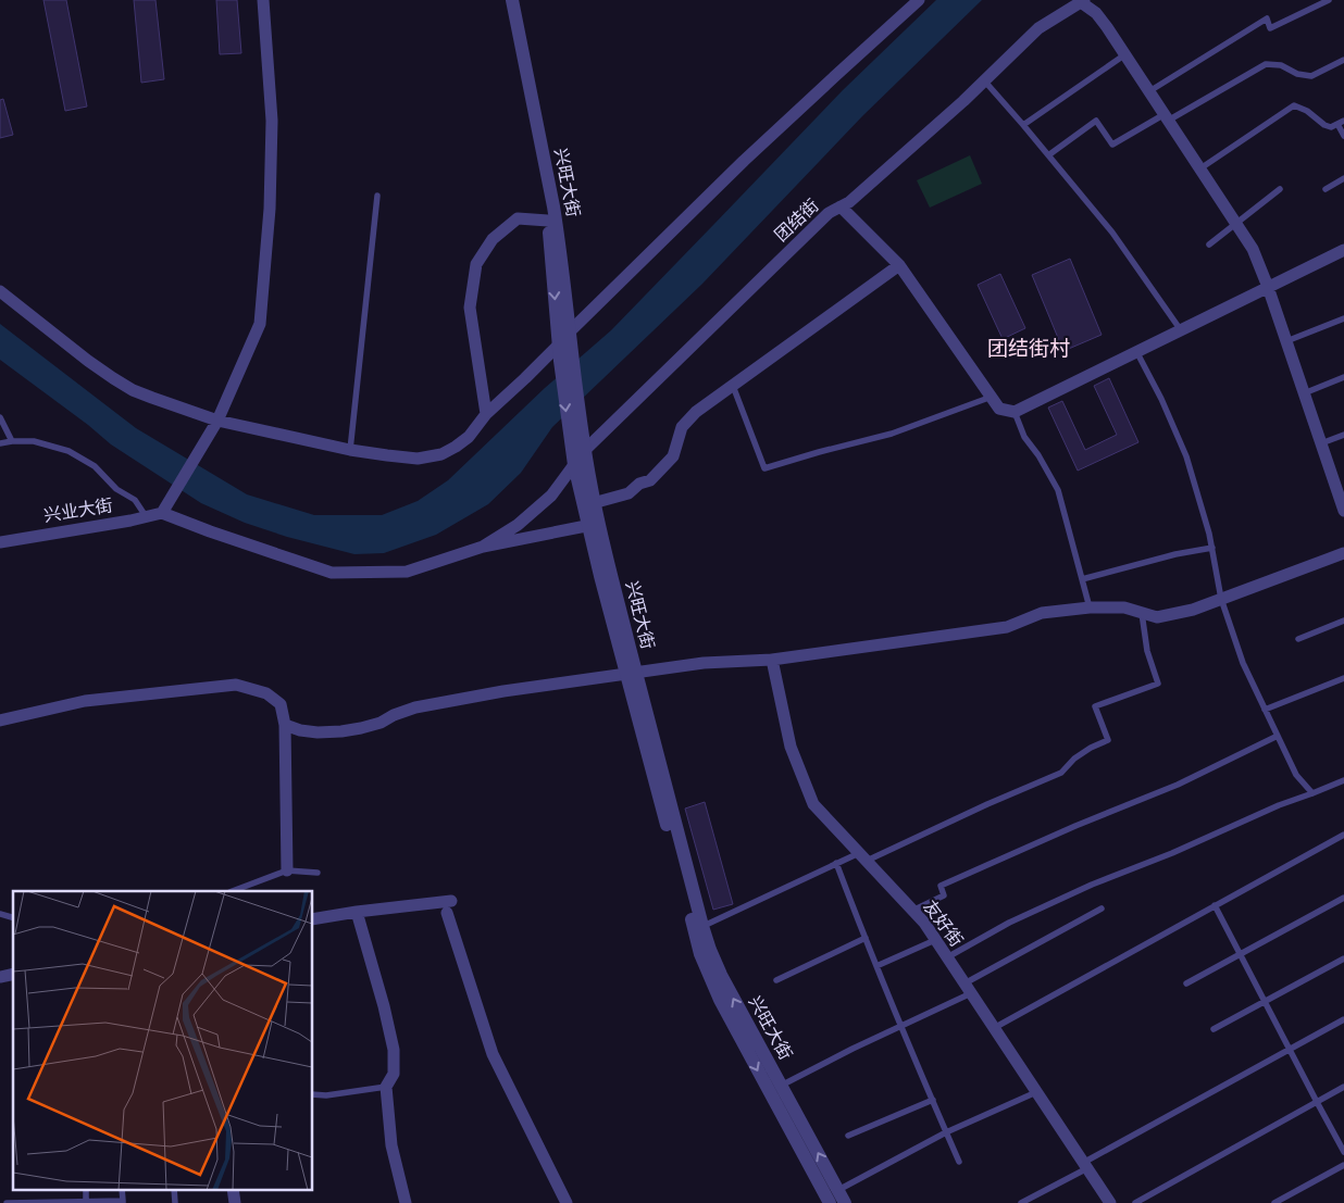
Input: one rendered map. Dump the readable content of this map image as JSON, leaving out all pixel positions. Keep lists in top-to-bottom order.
{
  "streets": {
    "street": [
      "兴旺大街",
      "团结街",
      "兴业大街",
      "友好街"
    ]
  },
  "crossings": [
    ["兴旺大街", "团结街"]
  ],
  "districts": ["团结街村"]
}
